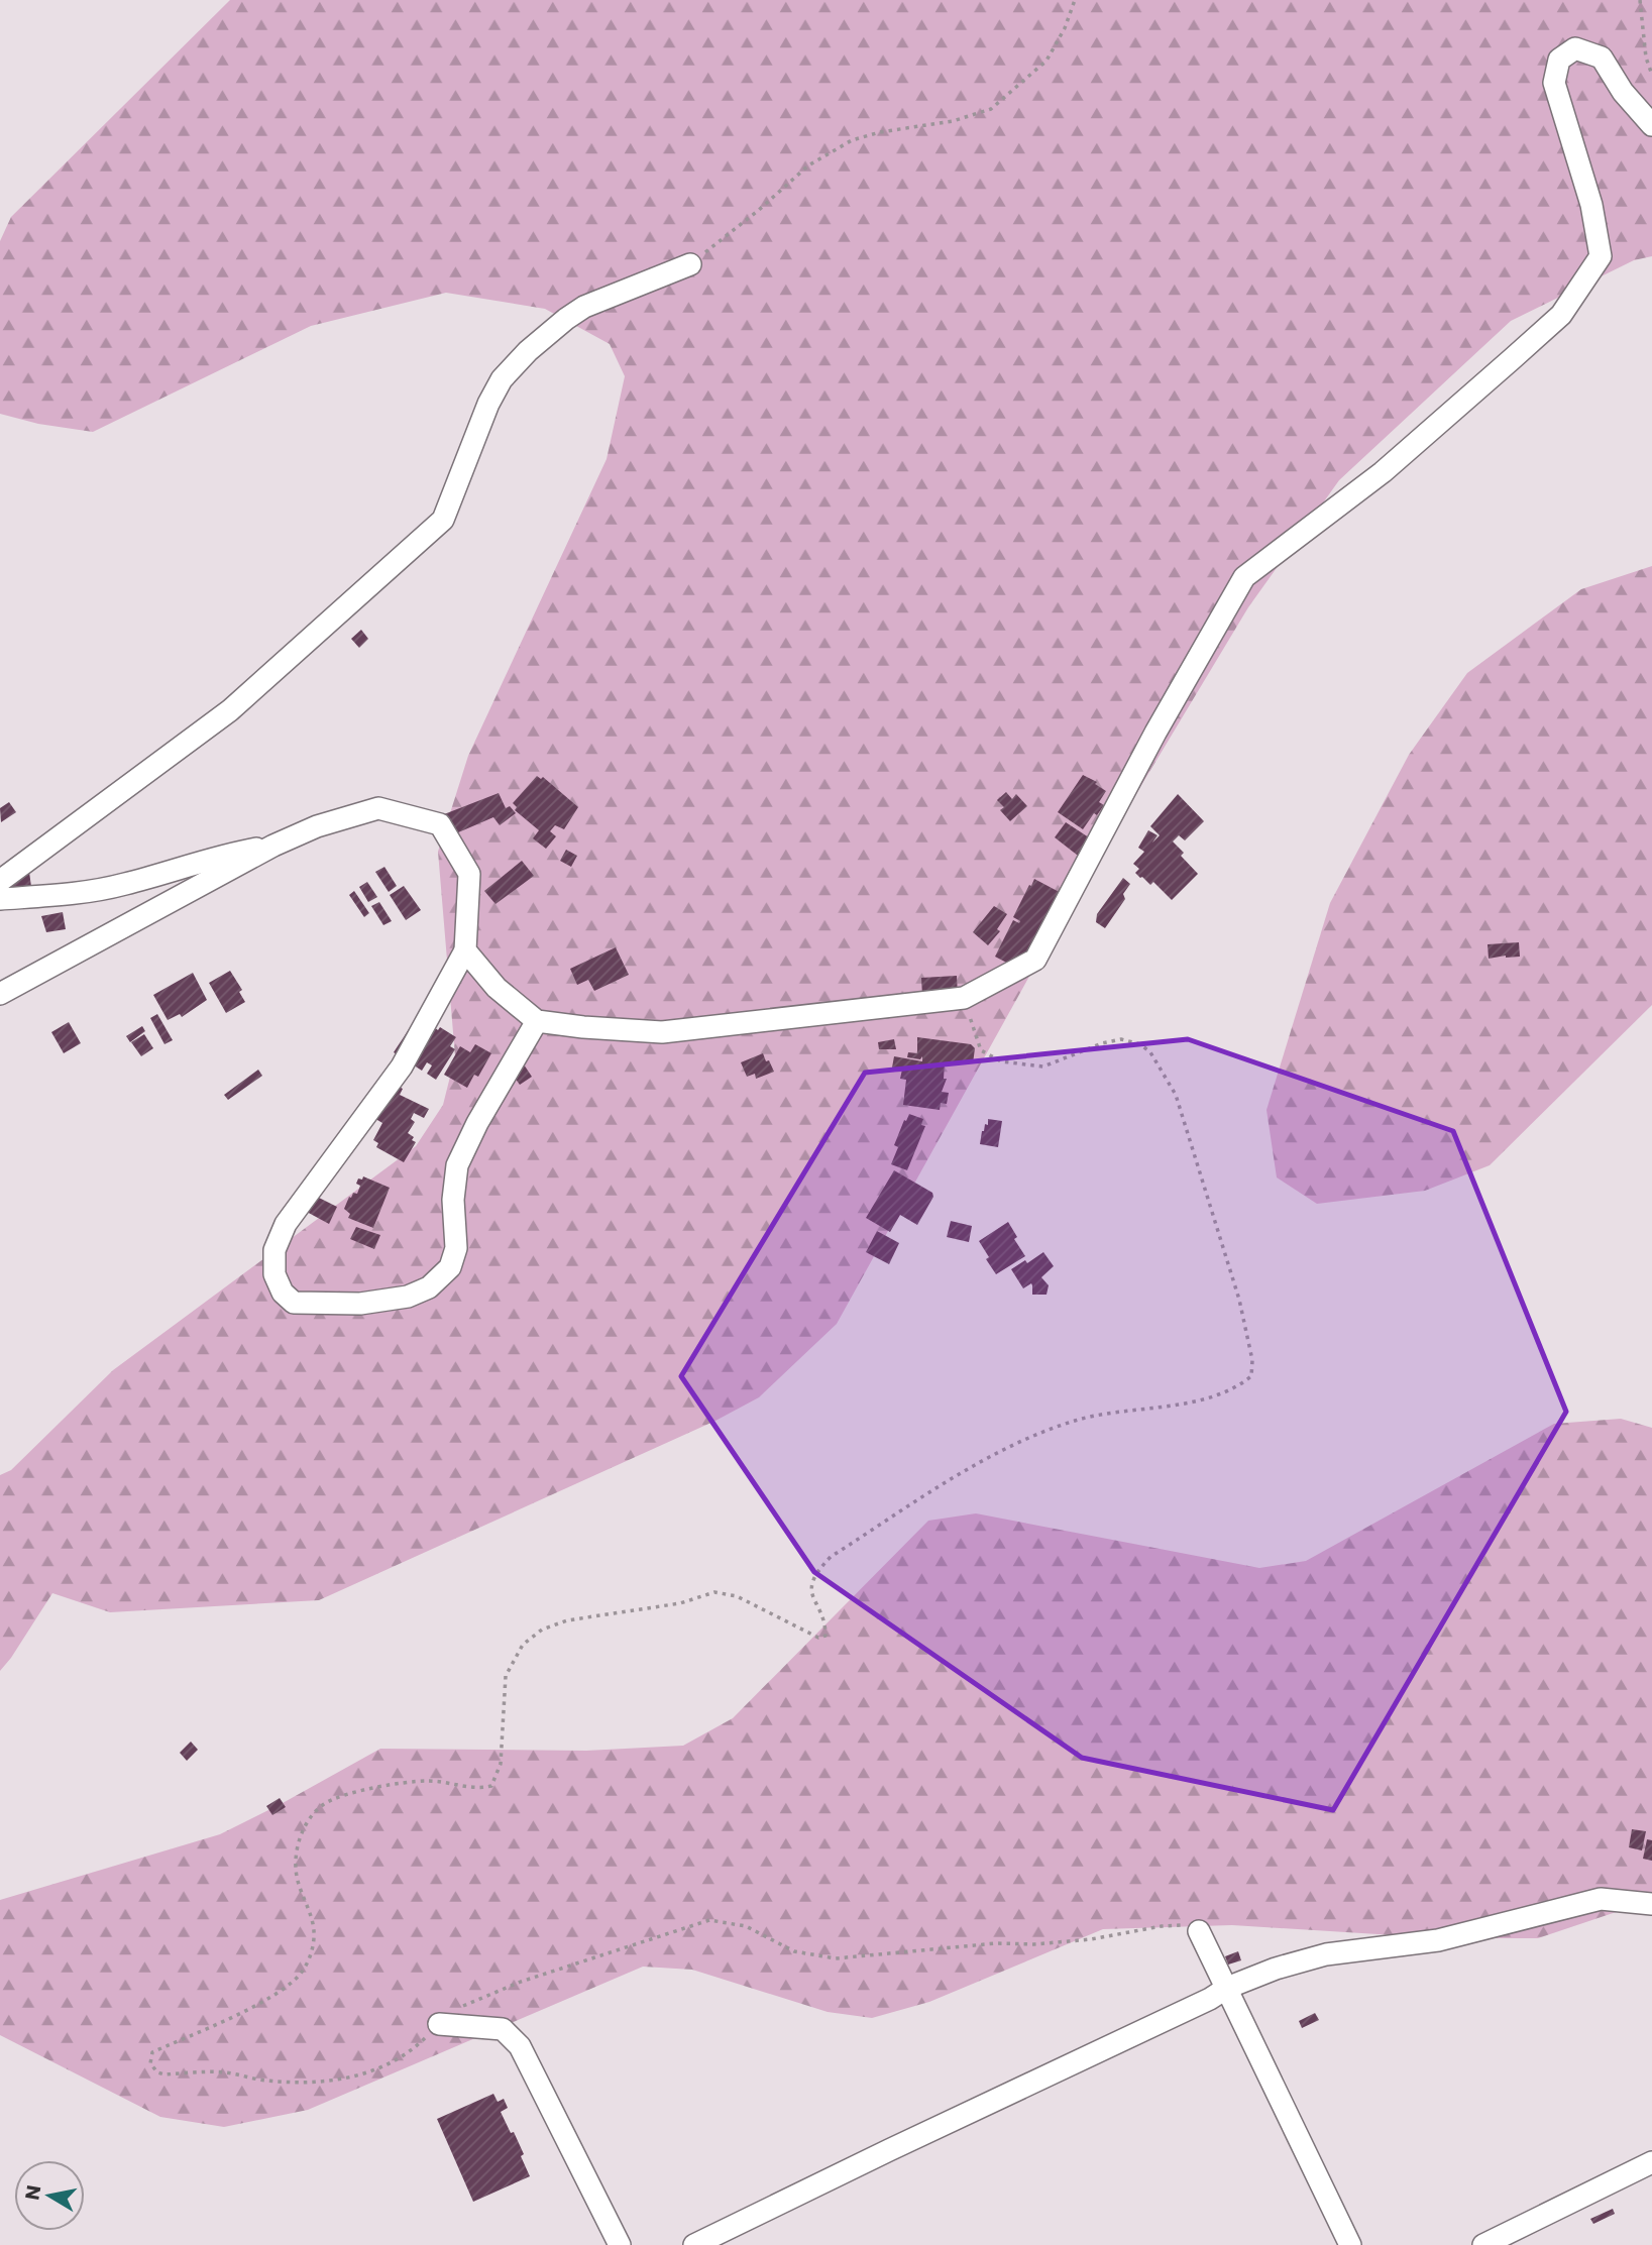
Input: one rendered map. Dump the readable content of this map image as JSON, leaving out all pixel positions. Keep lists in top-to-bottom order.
{
  "north": "left"
}
